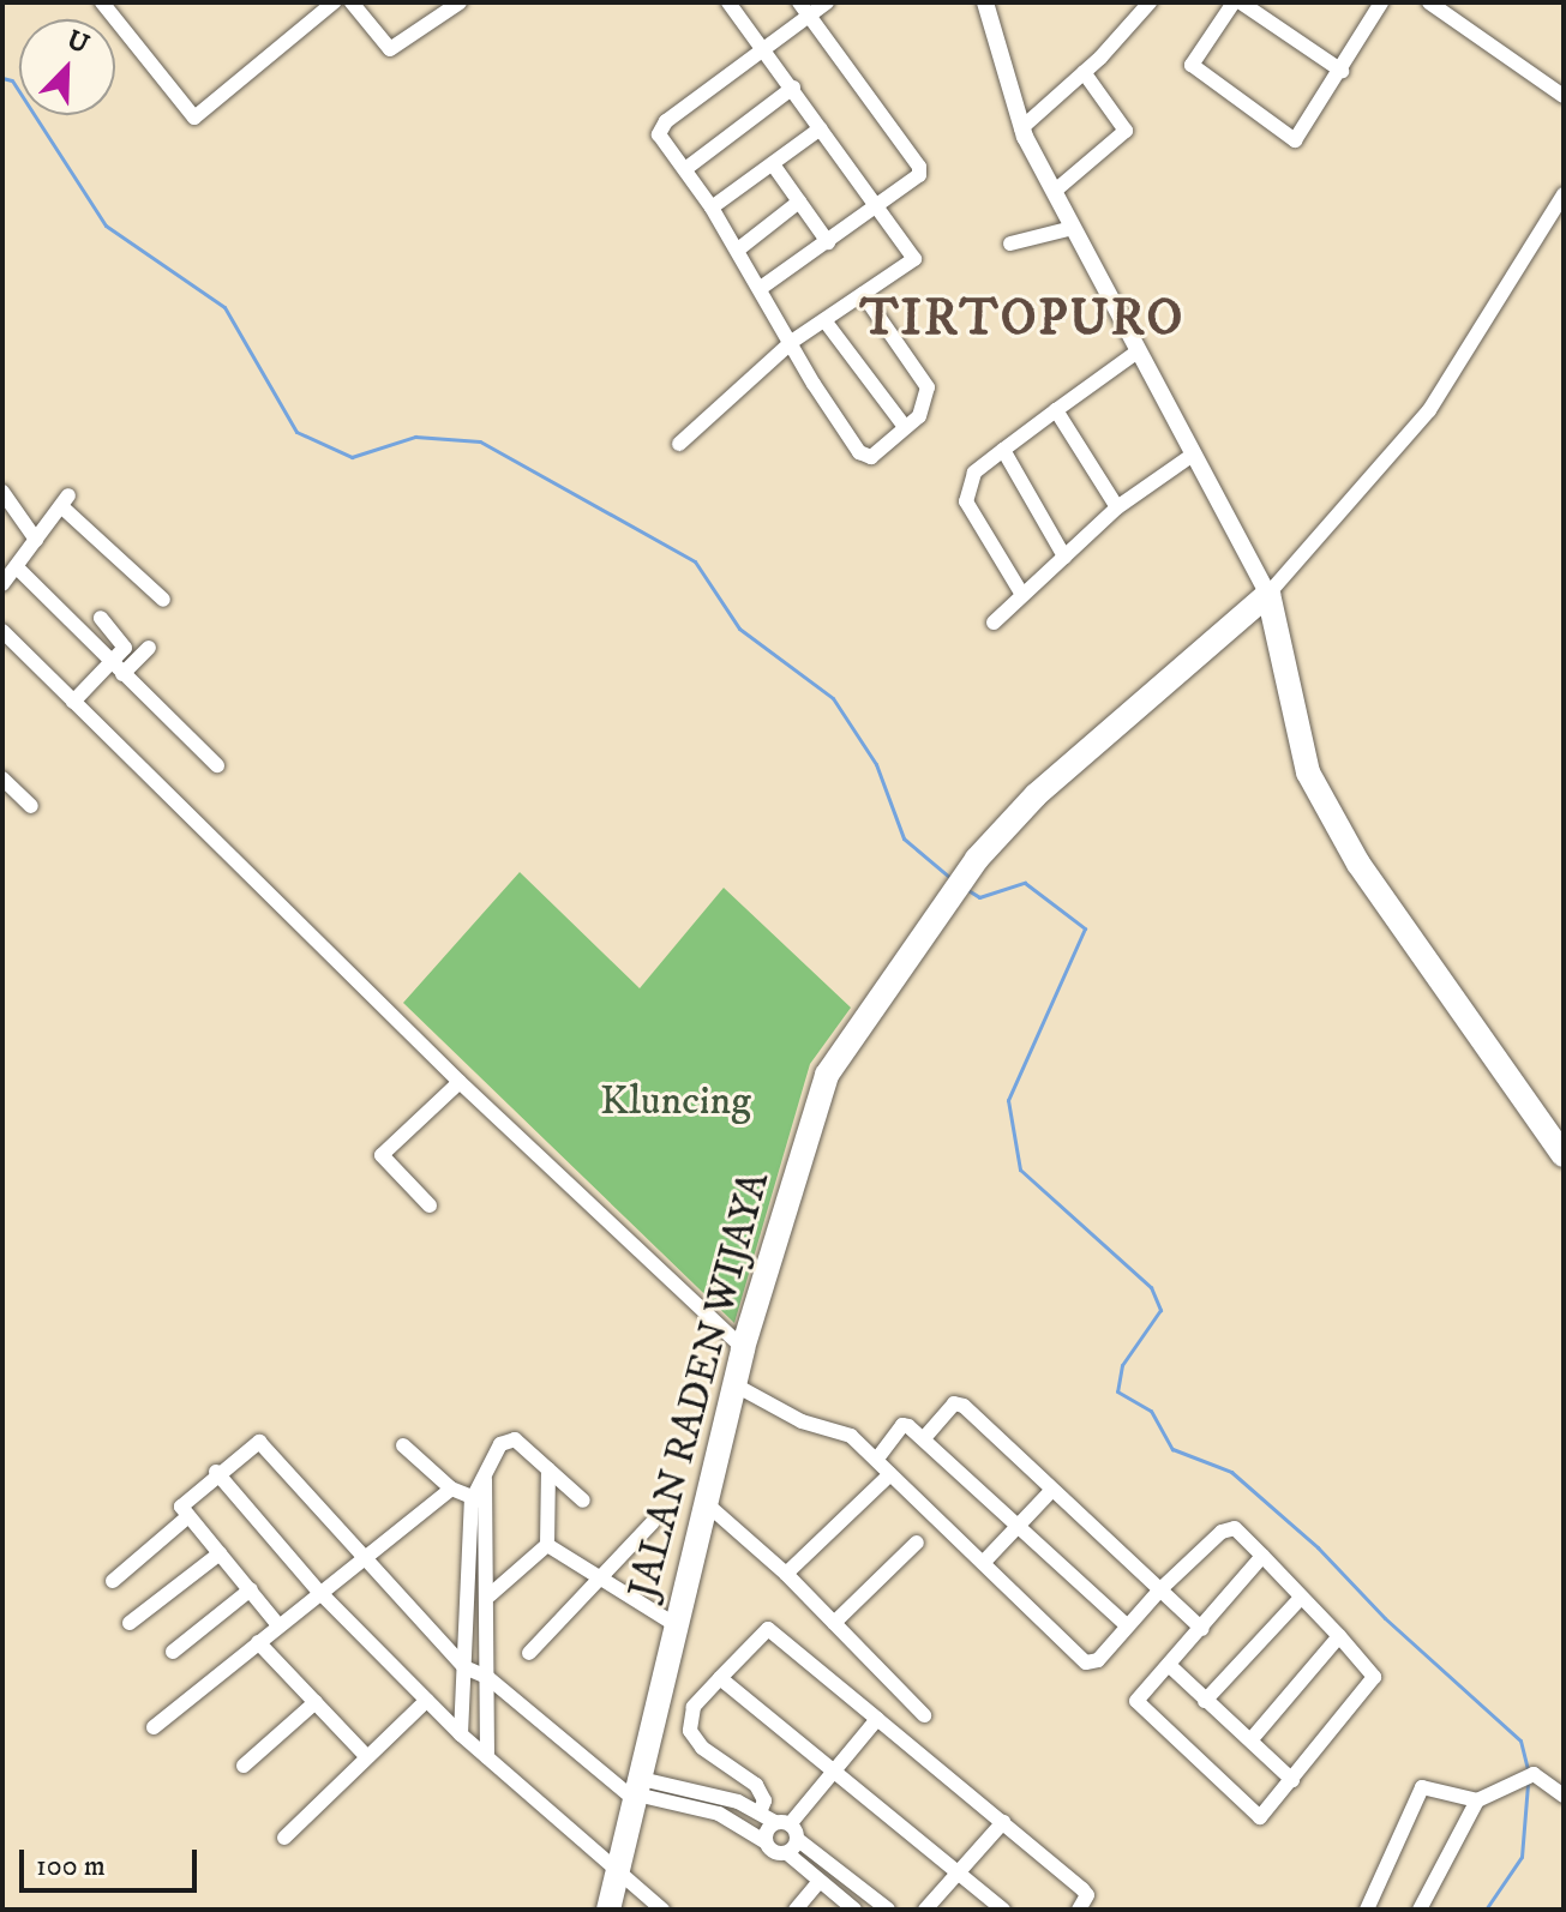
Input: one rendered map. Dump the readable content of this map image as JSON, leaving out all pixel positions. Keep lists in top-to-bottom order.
{
  "streets": {
    "highway": ["JALAN RADEN WIJAYA"]
  },
  "districts": ["TIRTOPURO"],
  "parks": ["Kluncing"],
  "scale_bar": "100 m",
  "north": "top right"
}
